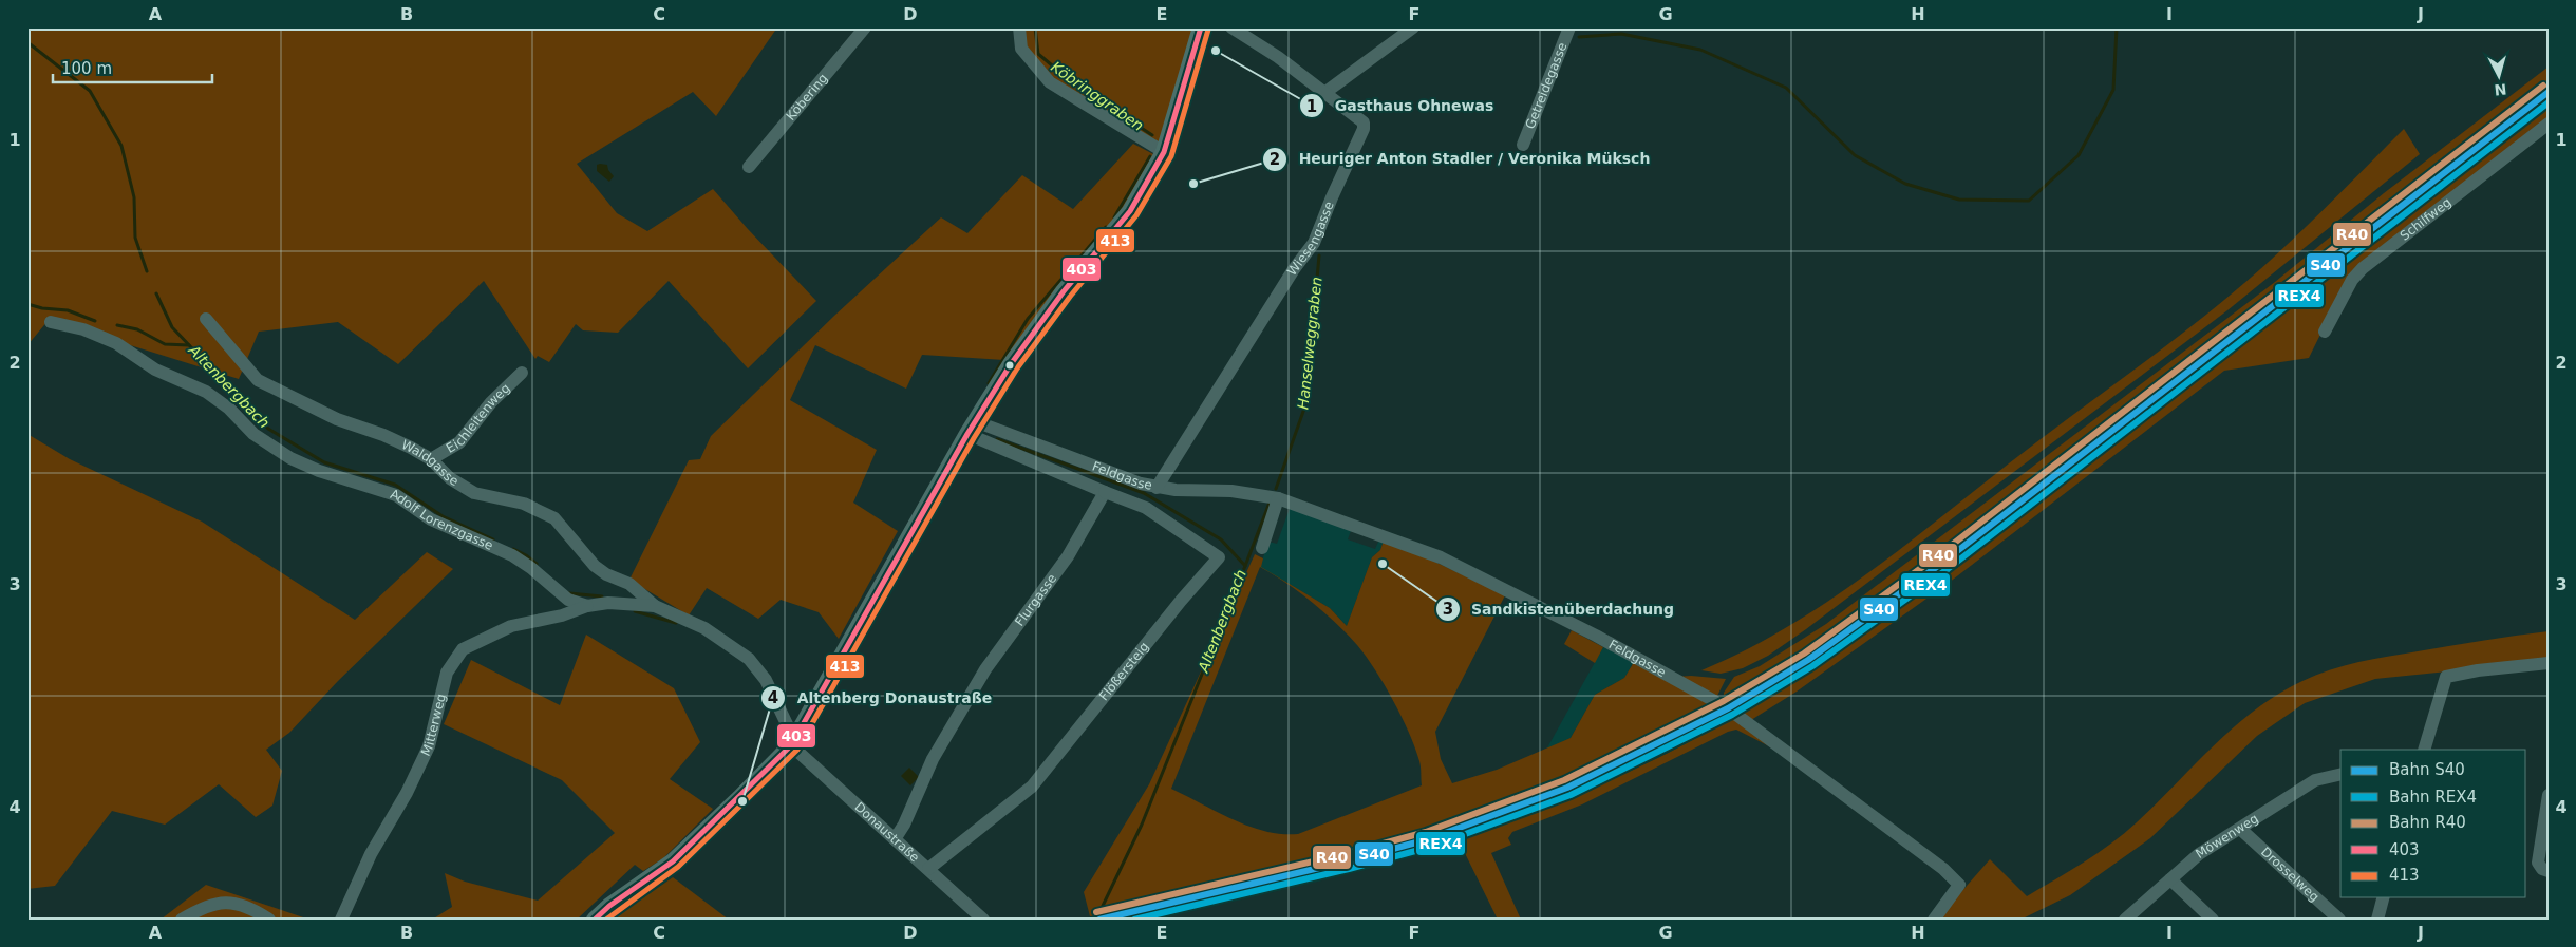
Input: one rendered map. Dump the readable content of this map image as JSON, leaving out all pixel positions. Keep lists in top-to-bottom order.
{
  "streets": {
    "street": [
      "Getreidegasse",
      "Köbering",
      "Schilfweg",
      "Wiesengasse",
      "Eichleitenweg",
      "Waldgasse",
      "Feldgasse",
      "Adolf Lorenzgasse",
      "Flurgasse",
      "Flößersteig",
      "Mitterweg",
      "Donaustraße",
      "Möwenweg",
      "Drosselweg"
    ]
  },
  "crossings": [
    ["Wiesengasse", "Feldgasse"],
    ["Eichleitenweg", "Waldgasse"],
    ["Waldgasse", "Adolf Lorenzgasse"],
    ["Adolf Lorenzgasse", "Mitterweg"],
    ["Adolf Lorenzgasse", "Donaustraße"],
    ["Flurgasse", "Flößersteig"],
    ["Flurgasse", "Donaustraße"],
    ["Flößersteig", "Donaustraße"],
    ["Möwenweg", "Drosselweg"]
  ],
  "water": ["Köbringgraben", "Hanselweggraben", "Altenbergbach"],
  "places": [
    "Gasthaus Ohnewas",
    "Heuriger Anton Stadler / Veronika Müksch",
    "Sandkistenüberdachung",
    "Altenberg Donaustraße"
  ],
  "lines": [
    "transit line 403",
    "transit line 413",
    "rail line R40",
    "rail line S40",
    "rail line REX4"
  ],
  "legend": [
    "Bahn S40",
    "Bahn REX4",
    "Bahn R40",
    "403",
    "413"
  ],
  "scale_bar": "100 m",
  "north": "bottom",
  "grid": {
    "columns": [
      "A",
      "B",
      "C",
      "D",
      "E",
      "F",
      "G",
      "H",
      "I",
      "J"
    ],
    "rows": [
      "1",
      "2",
      "3",
      "4"
    ]
  }
}
